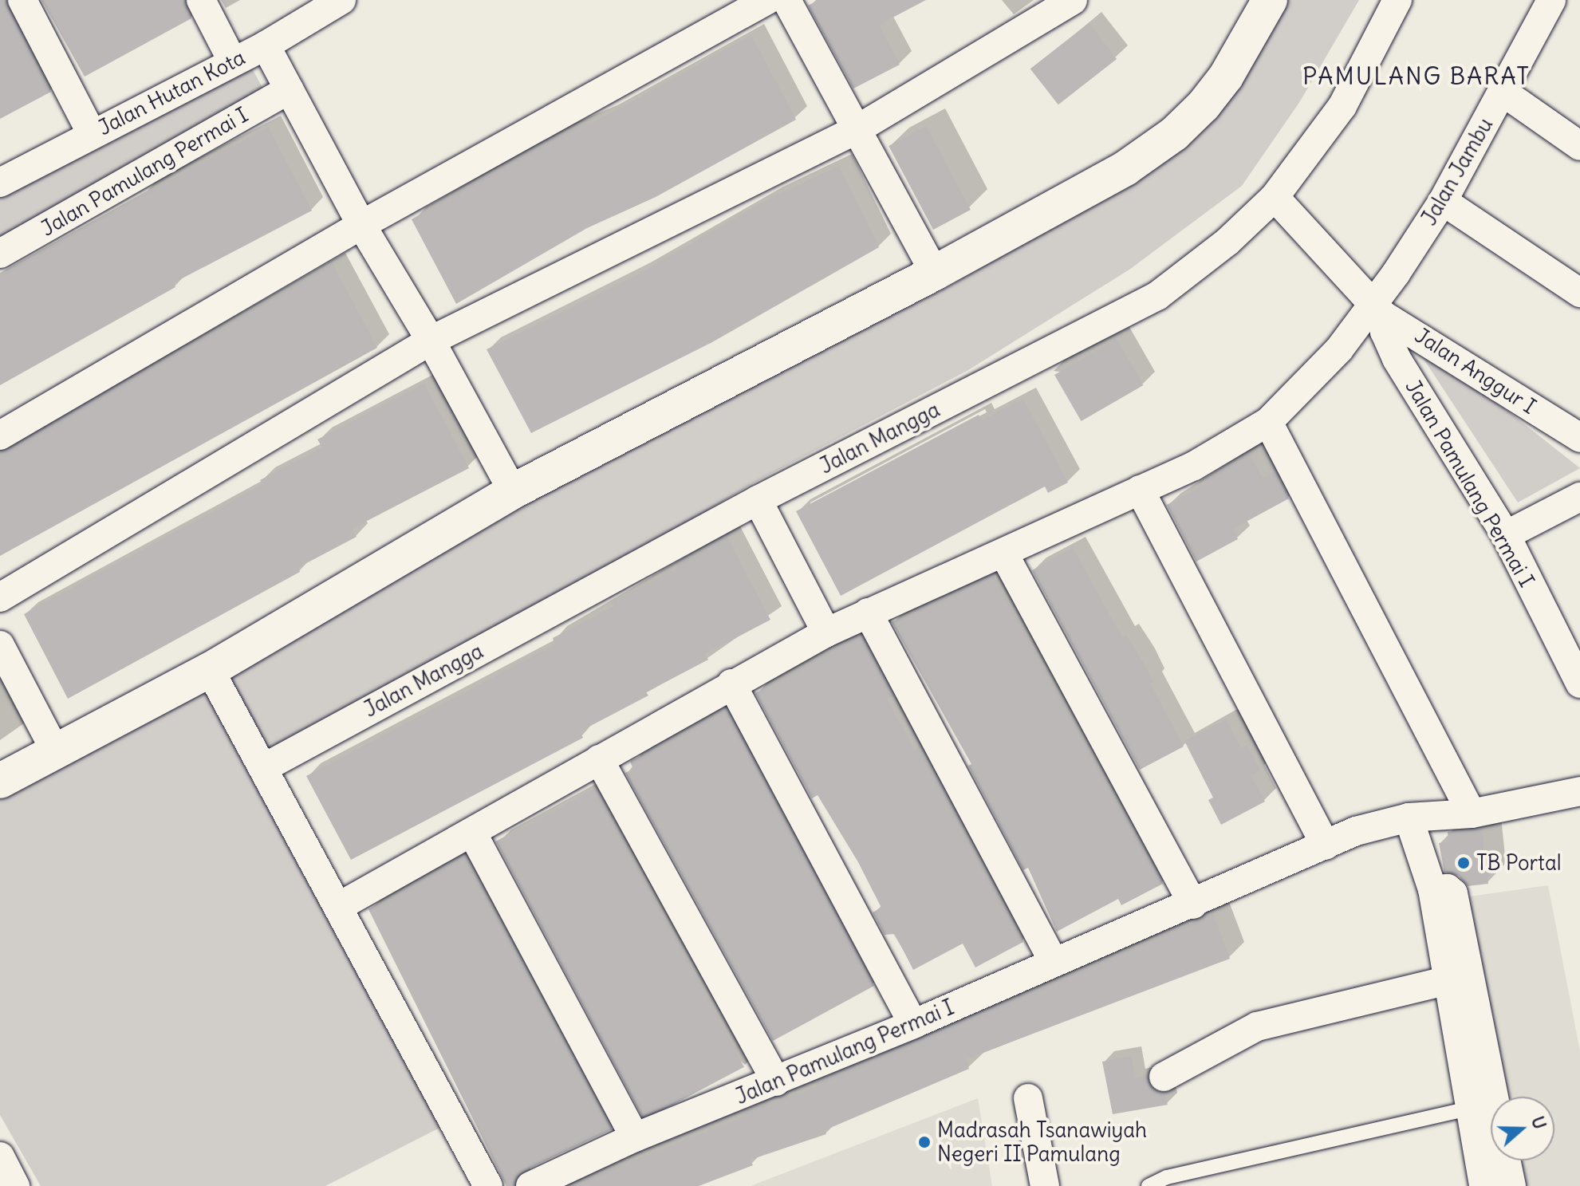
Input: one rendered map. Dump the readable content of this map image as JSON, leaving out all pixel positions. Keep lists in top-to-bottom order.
{
  "streets": {
    "street": [
      "Jalan Hutan Kota",
      "Jalan Pamulang Permai I",
      "Jalan Jambu",
      "Jalan Anggur I",
      "Jalan Mangga"
    ]
  },
  "crossings": [
    ["Jalan Pamulang Permai I", "Jalan Jambu"],
    ["Jalan Pamulang Permai I", "Jalan Anggur I"],
    ["Jalan Jambu", "Jalan Anggur I"]
  ],
  "districts": ["PAMULANG BARAT"],
  "places": ["TB Portal", "Madrasah Tsanawiyah Negeri II Pamulang"],
  "north": "right"
}
